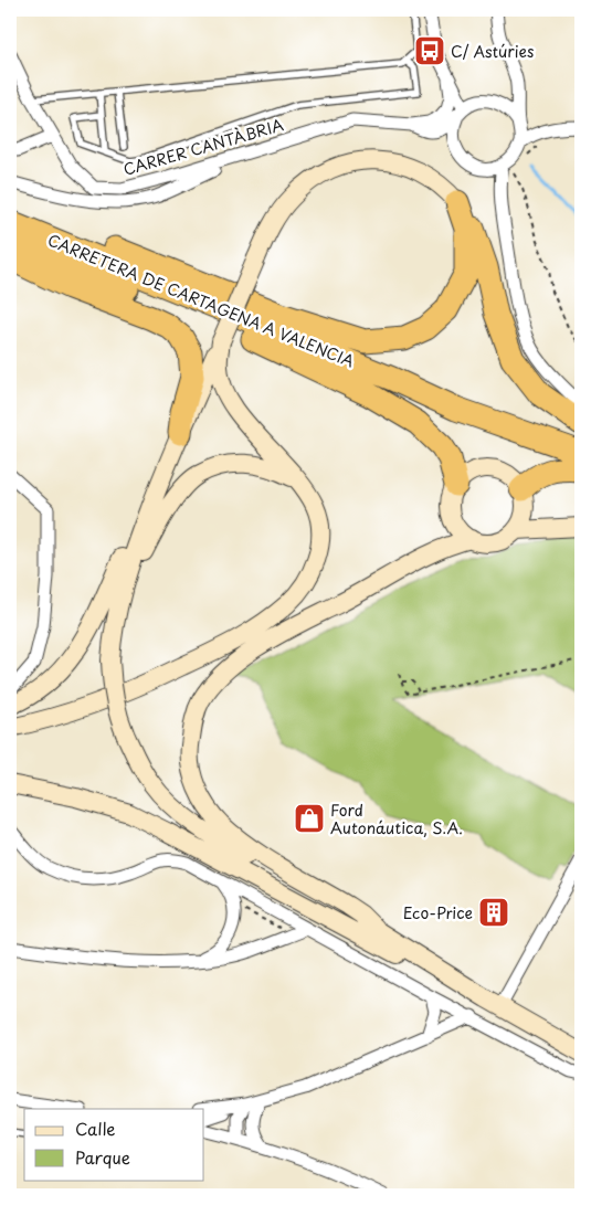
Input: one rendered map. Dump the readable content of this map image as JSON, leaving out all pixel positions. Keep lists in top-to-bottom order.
{
  "streets": {
    "highway": ["CARRETERA DE CARTAGENA A VALENCIA"],
    "street": ["CARRER CANTÀBRIA"]
  },
  "places": {
    "bus stop": ["C/ Astúries"],
    "shop": ["Ford Autonáutica, S.A."],
    "building": ["Eco-Price"]
  },
  "legend": ["Calle", "Parque"]
}
